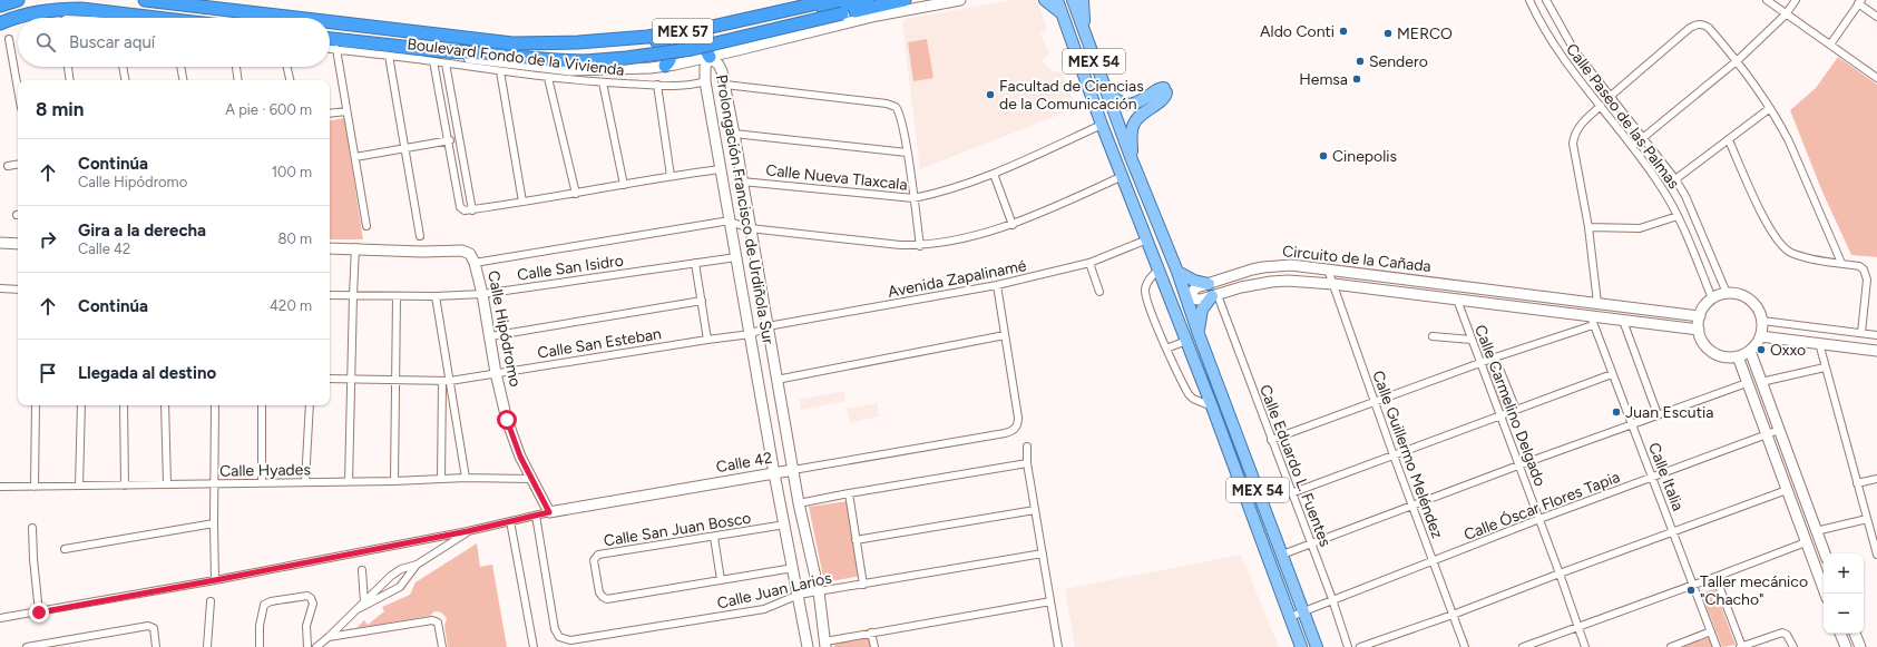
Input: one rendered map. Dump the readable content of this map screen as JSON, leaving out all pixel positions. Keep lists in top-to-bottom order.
{
  "streets": {
    "highway": ["MEX 57"],
    "main road": ["MEX 54"],
    "street": [
      "Boulevard Fondo de la Vivienda",
      "Calle Paseo de las Palmas",
      "Calle Nueva Tlaxcala",
      "Prolongación Francisco de Urdiñola Sur",
      "Circuito de la Cañada",
      "Calle San Isidro",
      "Avenida Zapalinamé",
      "Calle Hipódromo",
      "Calle San Esteban",
      "Calle Carmelino Delgado",
      "Calle Guillermo Meléndez",
      "Calle 42",
      "Calle Eduardo L. Fuentes",
      "Calle Hyades",
      "Calle Italia",
      "Calle Óscar Flores Tapia",
      "Calle San Juan Bosco",
      "Calle Juan Larios"
    ]
  },
  "crossings": [
    ["MEX 57", "Boulevard Fondo de la Vivienda"],
    ["Boulevard Fondo de la Vivienda", "Prolongación Francisco de Urdiñola Sur"],
    ["MEX 54", "Calle Nueva Tlaxcala"],
    ["MEX 54", "Circuito de la Cañada"],
    ["MEX 54", "Avenida Zapalinamé"],
    ["MEX 54", "Calle Óscar Flores Tapia"],
    ["Calle Paseo de las Palmas", "Circuito de la Cañada"],
    ["Calle Nueva Tlaxcala", "Prolongación Francisco de Urdiñola Sur"],
    ["Prolongación Francisco de Urdiñola Sur", "Calle San Isidro"],
    ["Prolongación Francisco de Urdiñola Sur", "Avenida Zapalinamé"],
    ["Prolongación Francisco de Urdiñola Sur", "Calle San Esteban"],
    ["Prolongación Francisco de Urdiñola Sur", "Calle 42"],
    ["Prolongación Francisco de Urdiñola Sur", "Calle San Juan Bosco"],
    ["Prolongación Francisco de Urdiñola Sur", "Calle Juan Larios"],
    ["Circuito de la Cañada", "Calle Carmelino Delgado"],
    ["Circuito de la Cañada", "Calle Guillermo Meléndez"],
    ["Circuito de la Cañada", "Calle Eduardo L. Fuentes"],
    ["Circuito de la Cañada", "Calle Italia"],
    ["Calle San Isidro", "Calle Hipódromo"],
    ["Avenida Zapalinamé", "Calle San Esteban"],
    ["Calle Hipódromo", "Calle San Esteban"],
    ["Calle Hipódromo", "Calle 42"],
    ["Calle Hipódromo", "Calle Hyades"],
    ["Calle Carmelino Delgado", "Calle Óscar Flores Tapia"],
    ["Calle Guillermo Meléndez", "Calle Óscar Flores Tapia"],
    ["Calle Eduardo L. Fuentes", "Calle Óscar Flores Tapia"],
    ["Calle Italia", "Calle Óscar Flores Tapia"]
  ],
  "places": [
    "Aldo Conti",
    "MERCO",
    "Sendero",
    "Hemsa",
    "Facultad de Ciencias de la Comunicación",
    "Cinepolis",
    "Oxxo",
    "Juan Escutia",
    "Taller mecánico \"Chacho\""
  ],
  "page": {
    "search": "Buscar aquí",
    "heading": ["8 min", "A pie · 600 m"],
    "list": [
      ["Continúa", "Calle Hipódromo", "100 m"],
      ["Gira a la derecha", "Calle 42", "80 m"],
      ["Continúa", "420 m"],
      "Llegada al destino"
    ],
    "map_buttons": ["+", "−"]
  }
}
